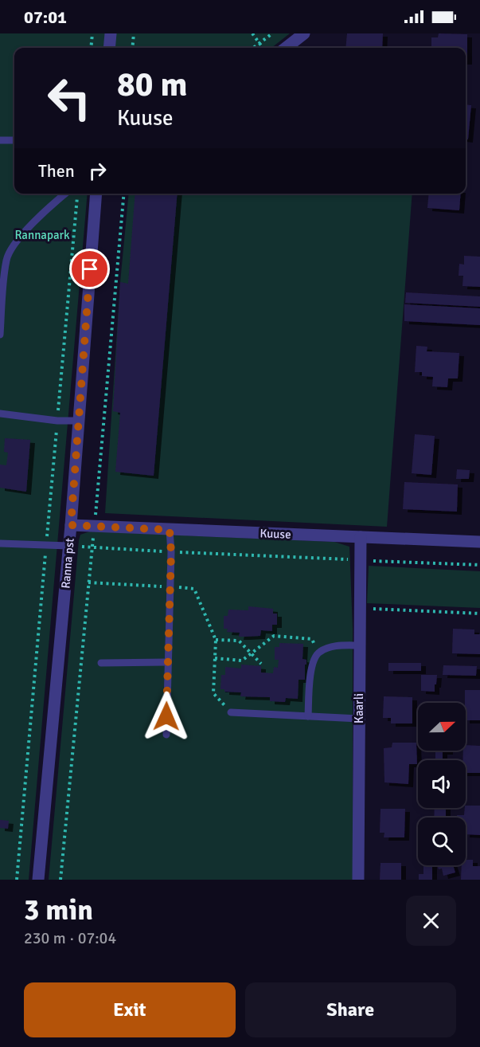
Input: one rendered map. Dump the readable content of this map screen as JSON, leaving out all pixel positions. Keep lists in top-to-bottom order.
{
  "streets": {
    "street": ["Kuuse", "Ranna pst", "Kaarli"]
  },
  "crossings": [
    ["Kuuse", "Ranna pst"],
    ["Kuuse", "Kaarli"]
  ],
  "parks": ["Rannapark"],
  "north": "right",
  "page": {
    "status": "07:01",
    "turn": ["80 m", "Kuuse"],
    "then": "Then",
    "heading": ["3 min", "230 m · 07:04"],
    "buttons": ["Exit", "Share"]
  }
}
